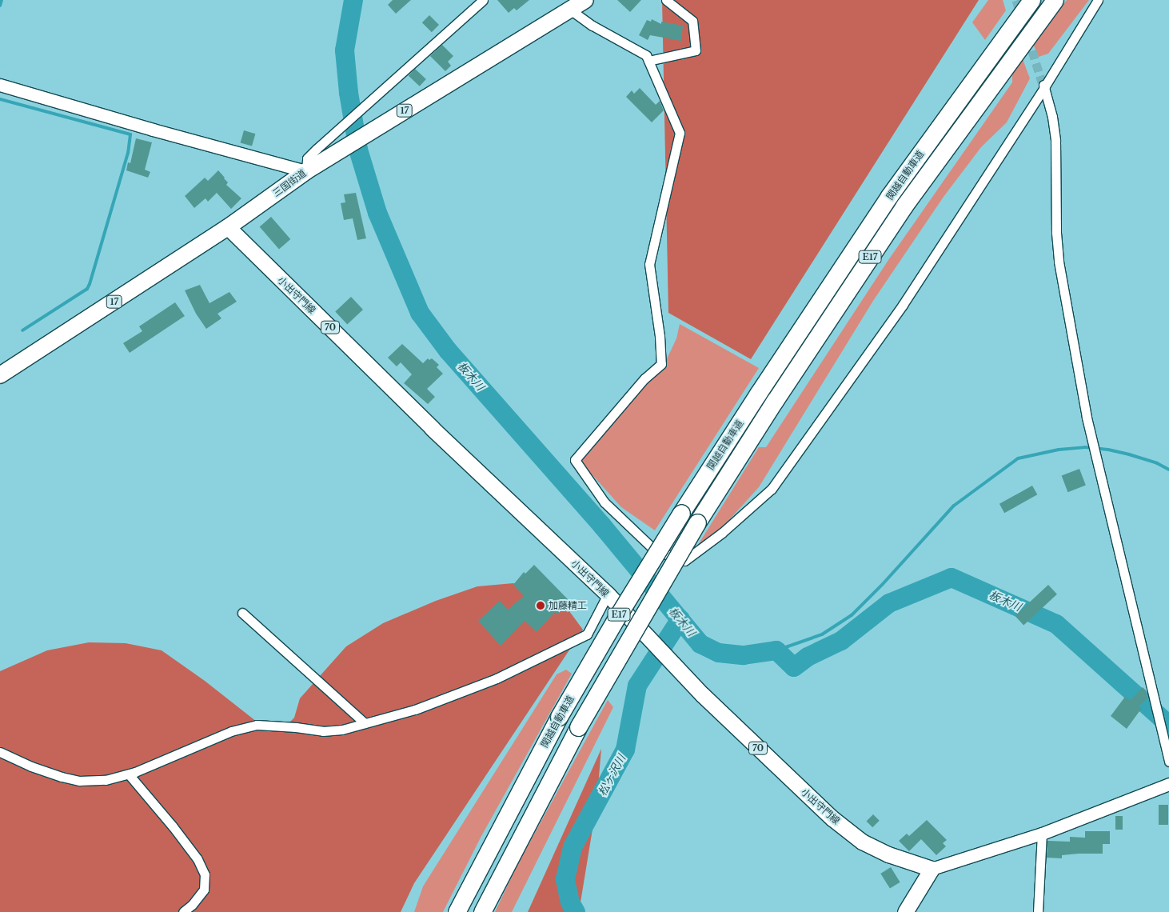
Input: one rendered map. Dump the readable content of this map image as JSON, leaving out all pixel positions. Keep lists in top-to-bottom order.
{
  "streets": {
    "highway": [
      "17",
      "関越自動車道",
      "三国街道",
      "E17"
    ],
    "main road": ["小出守門線", "70"]
  },
  "crossings": [
    ["三国街道", "小出守門線"]
  ],
  "water": ["板木川", "松ヶ沢川"],
  "places": ["加藤精工"]
}
